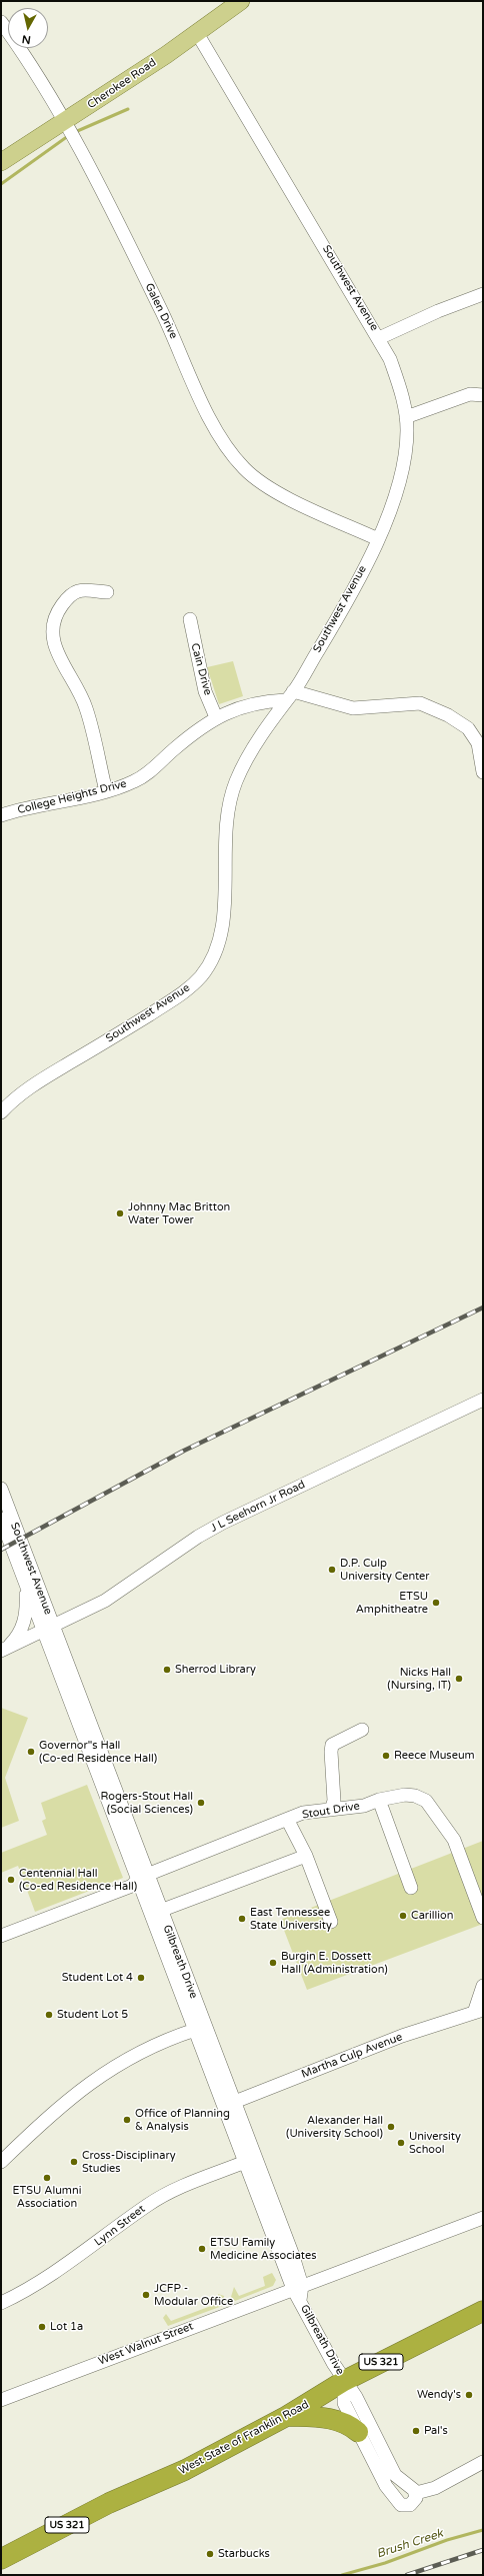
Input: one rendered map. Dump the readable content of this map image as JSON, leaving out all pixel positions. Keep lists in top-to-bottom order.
{
  "streets": {
    "highway": ["US 321", "West State of Franklin Road"],
    "main road": ["Cherokee Road"],
    "street": [
      "Southwest Avenue",
      "Galen Drive",
      "Cain Drive",
      "College Heights Drive",
      "J L Seehorn Jr Road",
      "Stout Drive",
      "Gilbreath Drive",
      "Martha Culp Avenue",
      "Lynn Street",
      "West Walnut Street"
    ]
  },
  "crossings": [
    ["Cherokee Road", "Southwest Avenue"],
    ["Cherokee Road", "Galen Drive"],
    ["Southwest Avenue", "Galen Drive"],
    ["Southwest Avenue", "College Heights Drive"],
    ["Southwest Avenue", "J L Seehorn Jr Road"],
    ["Southwest Avenue", "Gilbreath Drive"],
    ["Cain Drive", "College Heights Drive"],
    ["J L Seehorn Jr Road", "Gilbreath Drive"],
    ["Stout Drive", "Gilbreath Drive"],
    ["Gilbreath Drive", "Martha Culp Avenue"],
    ["Gilbreath Drive", "Lynn Street"],
    ["Gilbreath Drive", "West Walnut Street"],
    ["Gilbreath Drive", "West State of Franklin Road"]
  ],
  "water": ["Brush Creek"],
  "places": [
    "Johnny Mac Britton Water Tower",
    "D.P. Culp University Center",
    "ETSU Amphitheatre",
    "Sherrod Library",
    "Nicks Hall (Nursing, IT)",
    "Governor\"s Hall (Co-ed Residence Hall)",
    "Reece Museum",
    "Rogers-Stout Hall (Social Sciences)",
    "Centennial Hall (Co-ed Residence Hall)",
    "Carillion",
    "East Tennessee State University",
    "Burgin E. Dossett Hall (Administration)",
    "Student Lot 4",
    "Student Lot 5",
    "Office of Planning & Analysis",
    "Alexander Hall (University School)",
    "University School",
    "Cross-Disciplinary Studies",
    "ETSU Alumni Association",
    "ETSU Family Medicine Associates",
    "JCFP - Modular Office",
    "Lot 1a",
    "Wendy's",
    "Pal's",
    "Starbucks"
  ],
  "north": "bottom"
}
